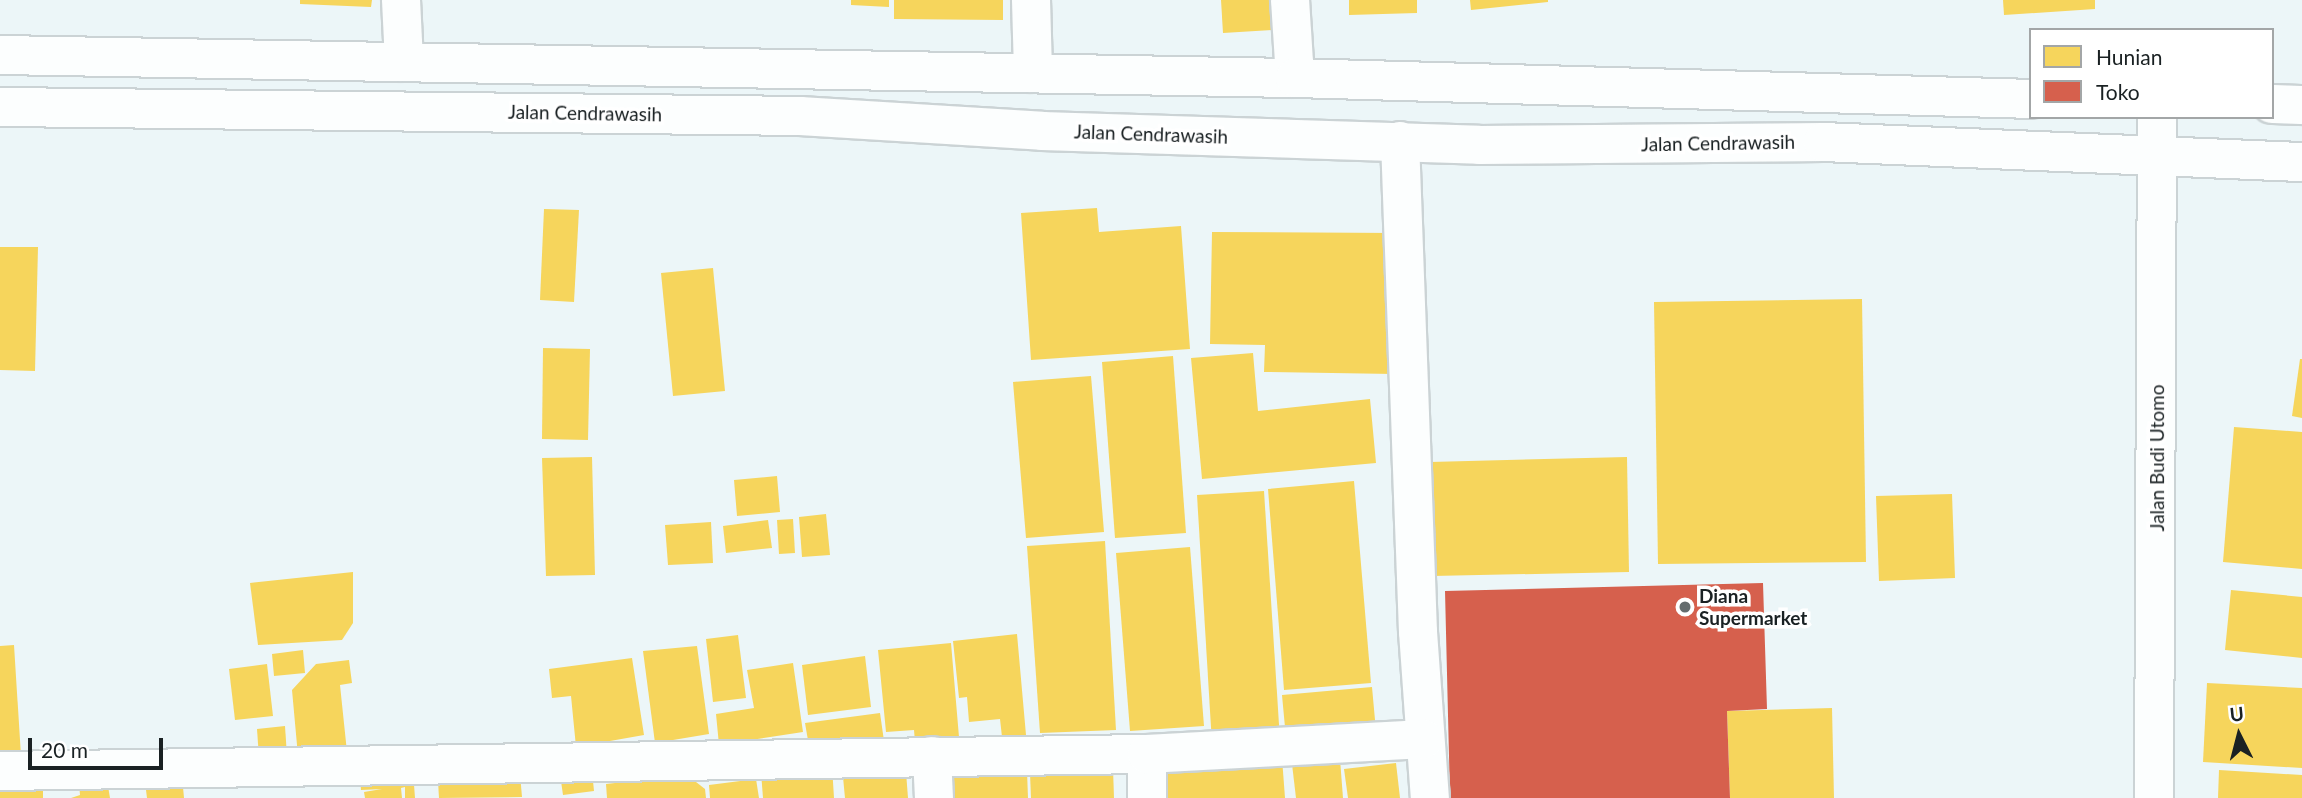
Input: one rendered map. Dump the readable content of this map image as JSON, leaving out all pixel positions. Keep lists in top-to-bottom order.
{
  "streets": {
    "main road": ["Jalan Cendrawasih", "Jalan Budi Utomo"]
  },
  "crossings": [
    ["Jalan Cendrawasih", "Jalan Budi Utomo"]
  ],
  "places": ["Diana Supermarket"],
  "legend": ["Hunian", "Toko"],
  "scale_bar": "20 m",
  "north": "top"
}
